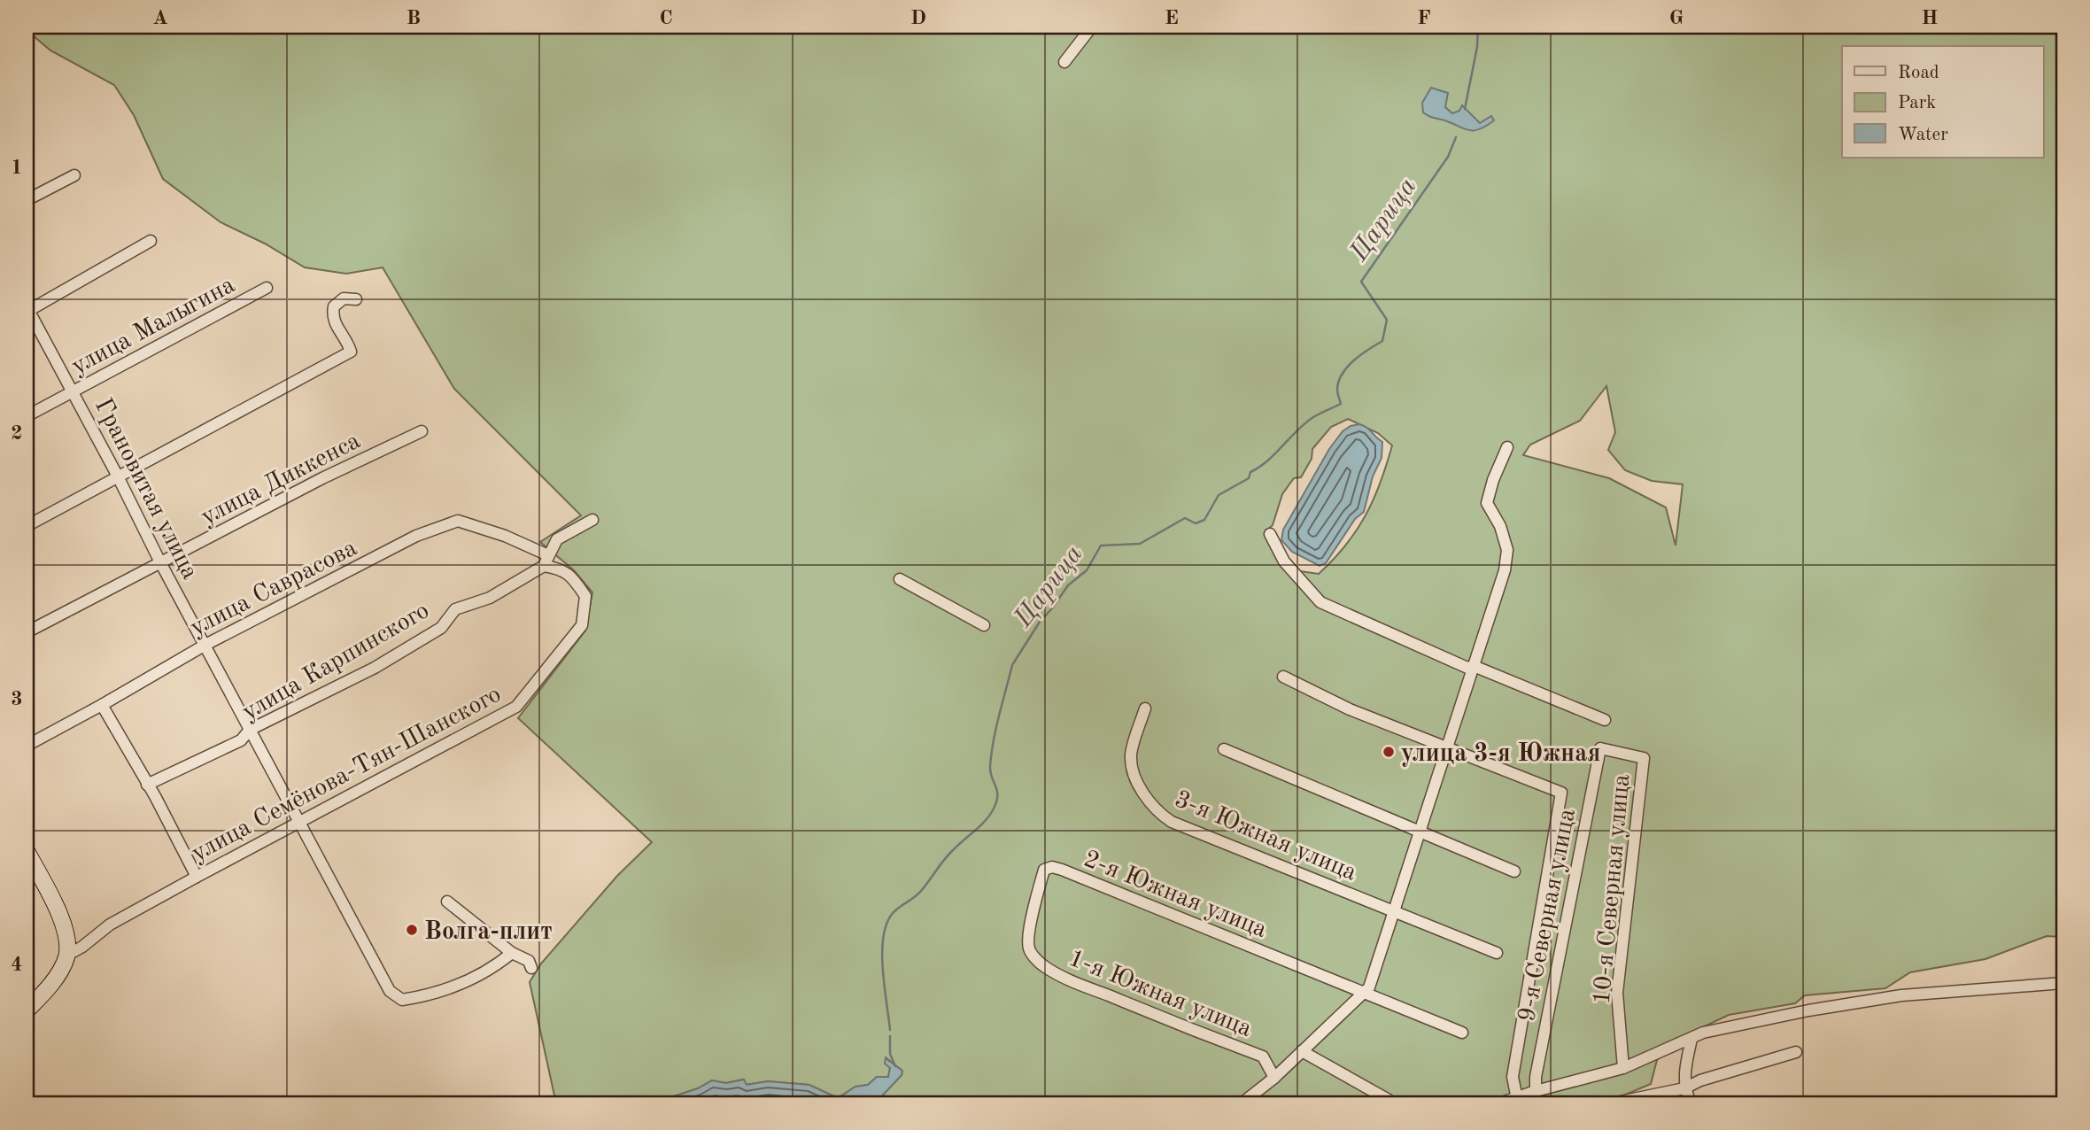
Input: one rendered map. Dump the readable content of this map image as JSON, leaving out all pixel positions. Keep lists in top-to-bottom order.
{
  "streets": {
    "street": [
      "улица Малыгина",
      "улица Диккенса",
      "Грановитая улица",
      "улица Саврасова",
      "улица Карпинского",
      "улица Семёнова-Тян-Шанского",
      "3-я Южная улица",
      "10-я Северная улица",
      "2-я Южная улица",
      "9-я Северная улица",
      "1-я Южная улица"
    ]
  },
  "crossings": [
    ["улица Малыгина", "Грановитая улица"],
    ["улица Диккенса", "Грановитая улица"],
    ["Грановитая улица", "улица Саврасова"],
    ["Грановитая улица", "улица Карпинского"],
    ["Грановитая улица", "улица Семёнова-Тян-Шанского"],
    ["улица Саврасова", "улица Карпинского"],
    ["улица Саврасова", "улица Семёнова-Тян-Шанского"],
    ["улица Карпинского", "улица Семёнова-Тян-Шанского"],
    ["10-я Северная улица", "9-я Северная улица"],
    ["2-я Южная улица", "1-я Южная улица"]
  ],
  "water": ["Царица"],
  "places": ["улица 3-я Южная", "Волга-плит"],
  "legend": ["Road", "Park", "Water"],
  "grid": {
    "columns": [
      "A",
      "B",
      "C",
      "D",
      "E",
      "F",
      "G",
      "H"
    ],
    "rows": [
      "1",
      "2",
      "3",
      "4"
    ]
  }
}
